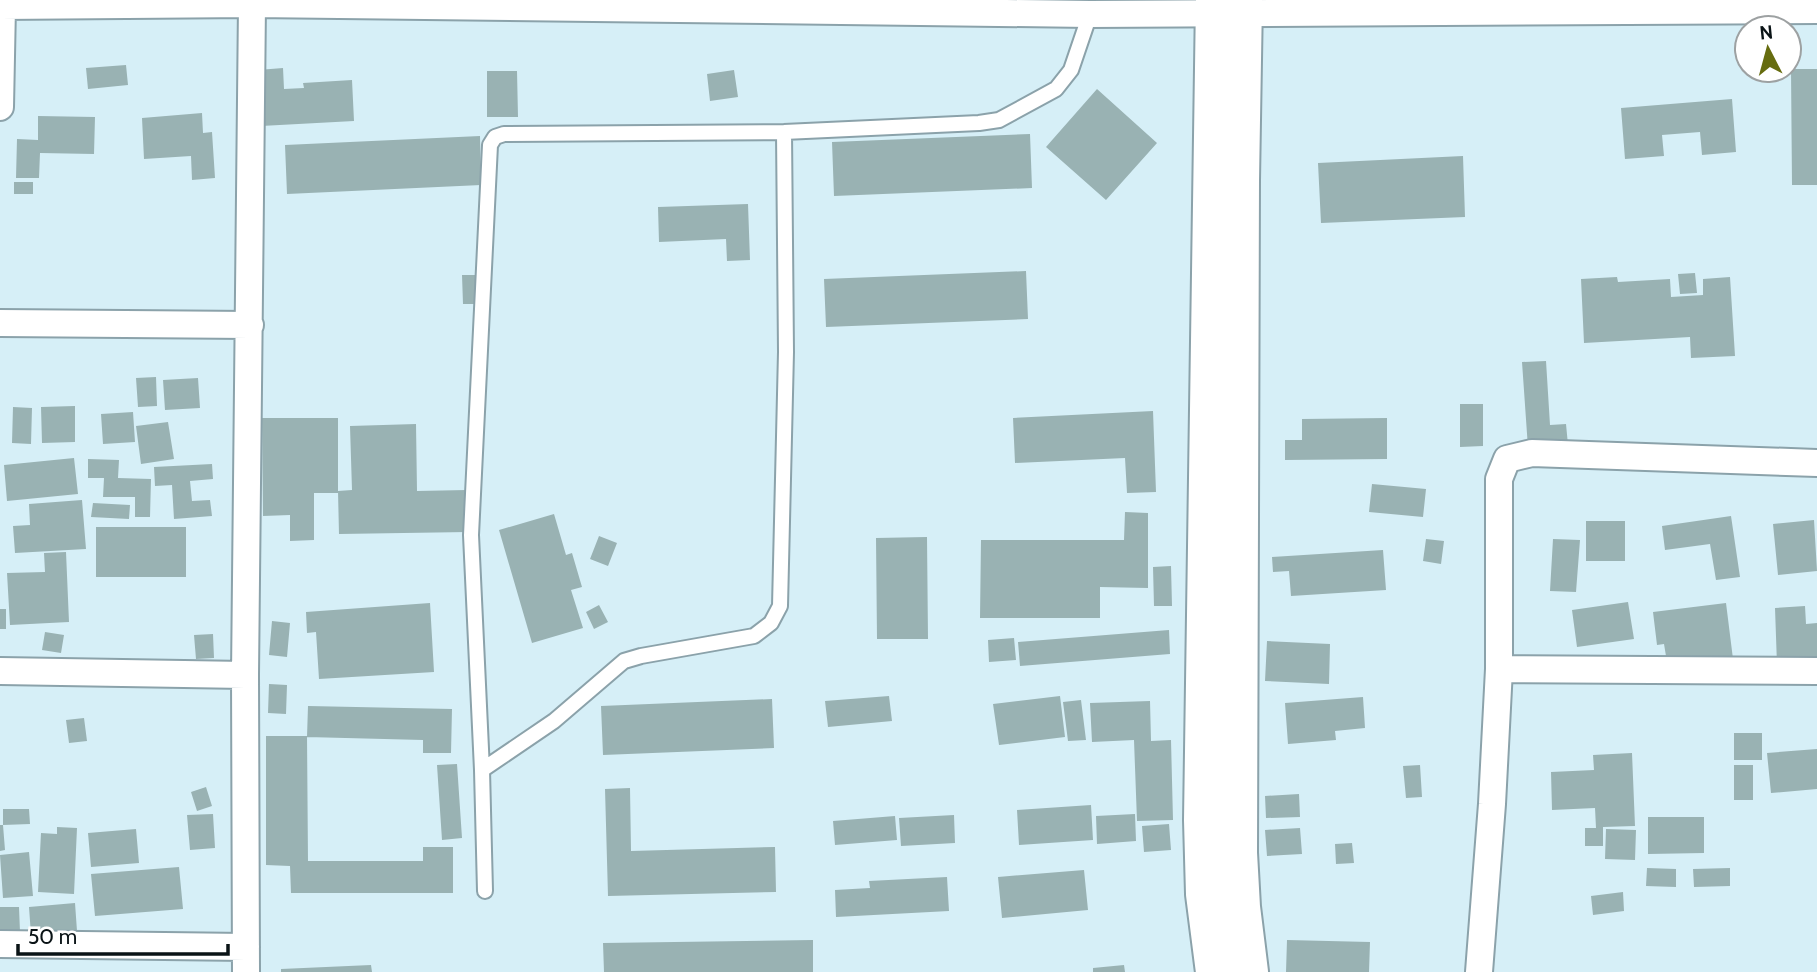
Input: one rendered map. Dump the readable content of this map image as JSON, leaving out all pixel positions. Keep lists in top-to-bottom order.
{
  "scale_bar": "50 m",
  "north": "top"
}
